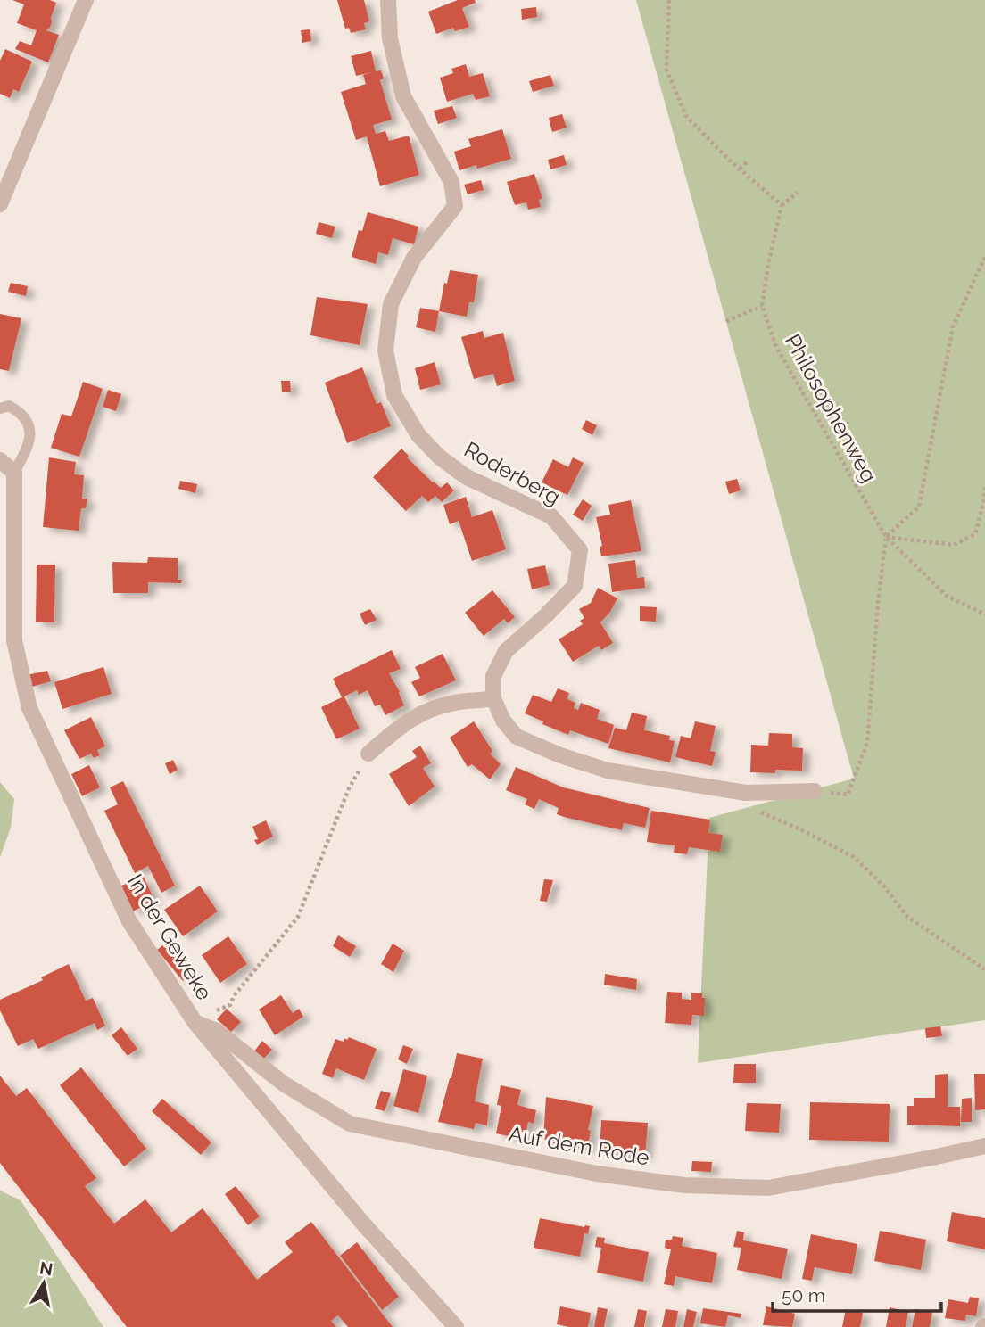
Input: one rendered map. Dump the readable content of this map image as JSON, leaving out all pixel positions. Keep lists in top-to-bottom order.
{
  "streets": {
    "street": ["Roderberg", "In der Geweke", "Auf dem Rode"],
    "path": ["Philosophenweg"]
  },
  "crossings": [
    ["In der Geweke", "Auf dem Rode"]
  ],
  "scale_bar": "50 m",
  "north": "top"
}
